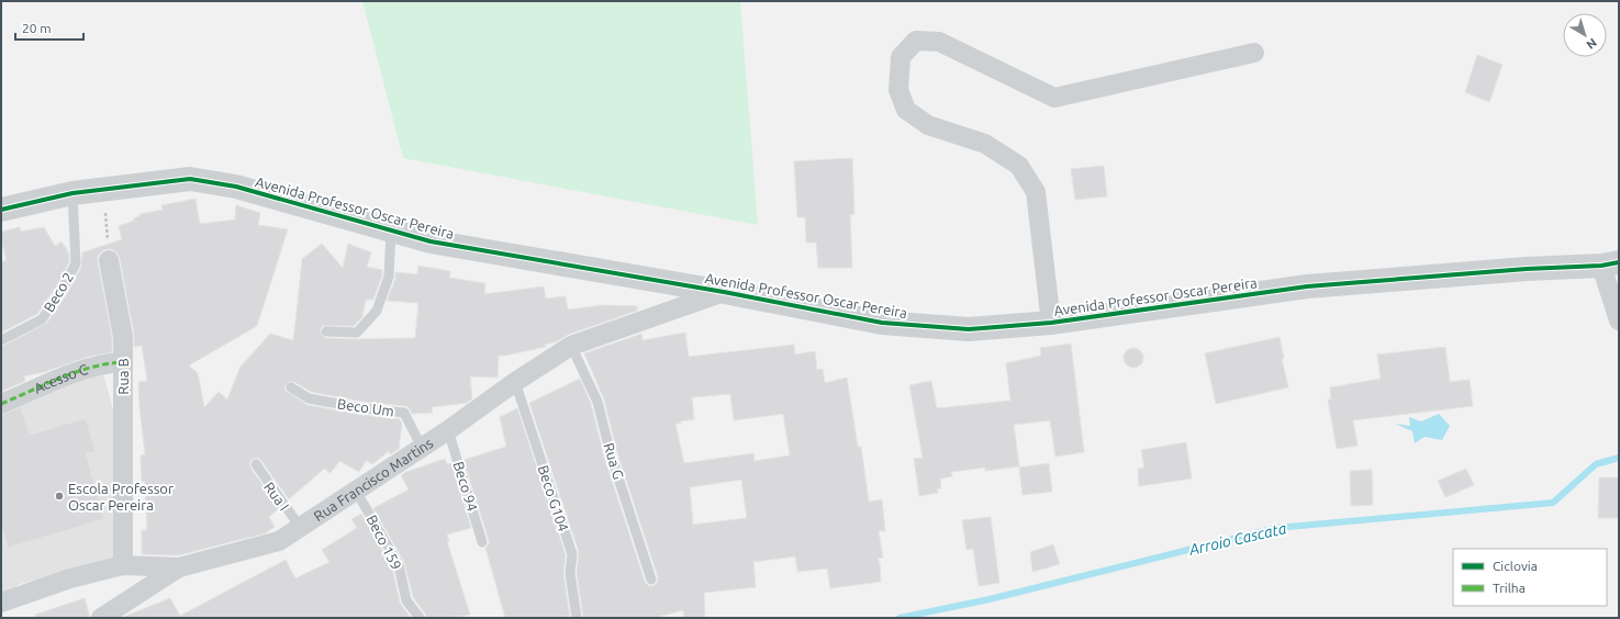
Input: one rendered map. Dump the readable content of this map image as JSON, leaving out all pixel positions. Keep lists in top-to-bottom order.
{
  "streets": {
    "main road": ["Avenida Professor Oscar Pereira"],
    "street": ["Rua B", "Acesso C", "Rua Francisco Martins"],
    "lane": [
      "Beco 2",
      "Beco Um",
      "Rua G",
      "Beco 94",
      "Rua I",
      "Beco G104",
      "Beco 159"
    ]
  },
  "crossings": [
    ["Avenida Professor Oscar Pereira", "Beco 2"],
    ["Avenida Professor Oscar Pereira", "Rua Francisco Martins"],
    ["Rua B", "Acesso C"],
    ["Rua B", "Rua Francisco Martins"],
    ["Beco Um", "Rua Francisco Martins"],
    ["Rua G", "Rua Francisco Martins"],
    ["Rua Francisco Martins", "Beco 94"],
    ["Rua Francisco Martins", "Rua I"],
    ["Rua Francisco Martins", "Beco G104"],
    ["Rua Francisco Martins", "Beco 159"]
  ],
  "water": ["Arroio Cascata"],
  "places": ["Escola Professor Oscar Pereira"],
  "legend": ["Ciclovia", "Trilha"],
  "scale_bar": "20 m",
  "north": "bottom right"
}
